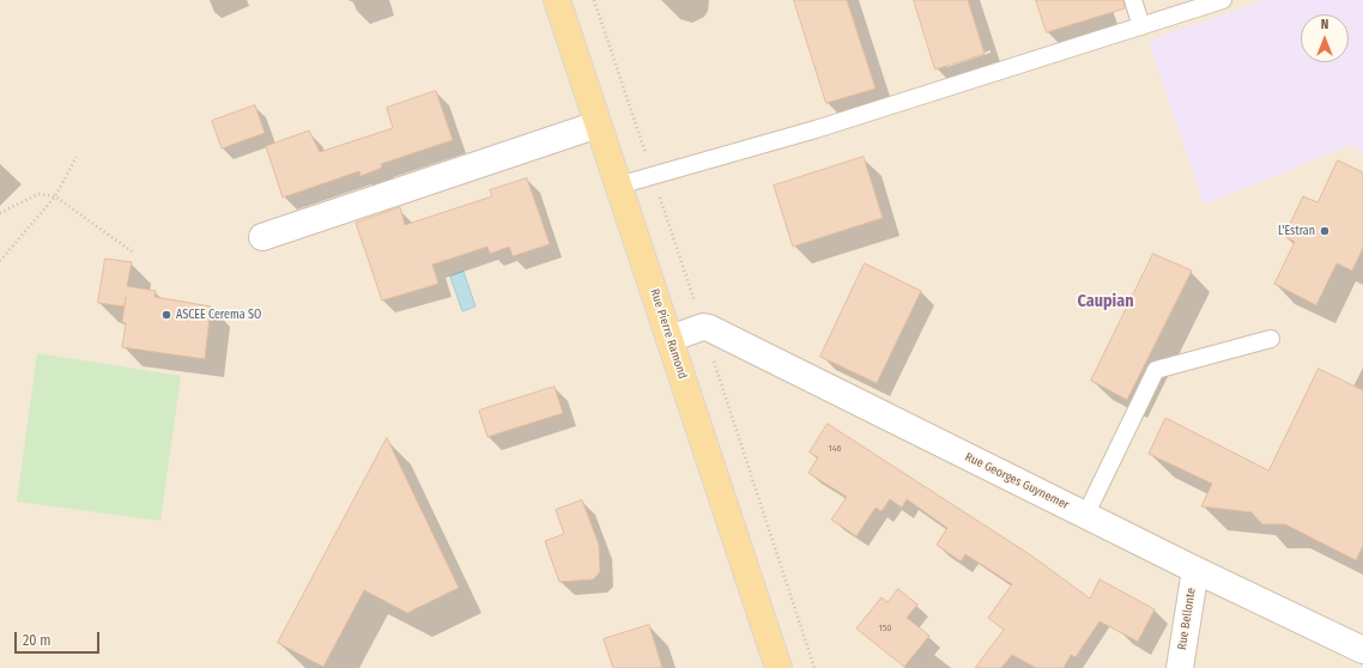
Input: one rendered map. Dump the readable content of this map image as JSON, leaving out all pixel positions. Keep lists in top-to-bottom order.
{
  "streets": {
    "main road": ["Rue Pierre Ramond"],
    "street": ["Rue Georges Guynemer", "Rue Bellonte"]
  },
  "crossings": [
    ["Rue Pierre Ramond", "Rue Georges Guynemer"],
    ["Rue Georges Guynemer", "Rue Bellonte"]
  ],
  "districts": ["Caupian"],
  "places": ["L'Estran", "ASCEE Cerema SO"],
  "house_numbers": ["146", "150"],
  "scale_bar": "20 m",
  "north": "top"
}
